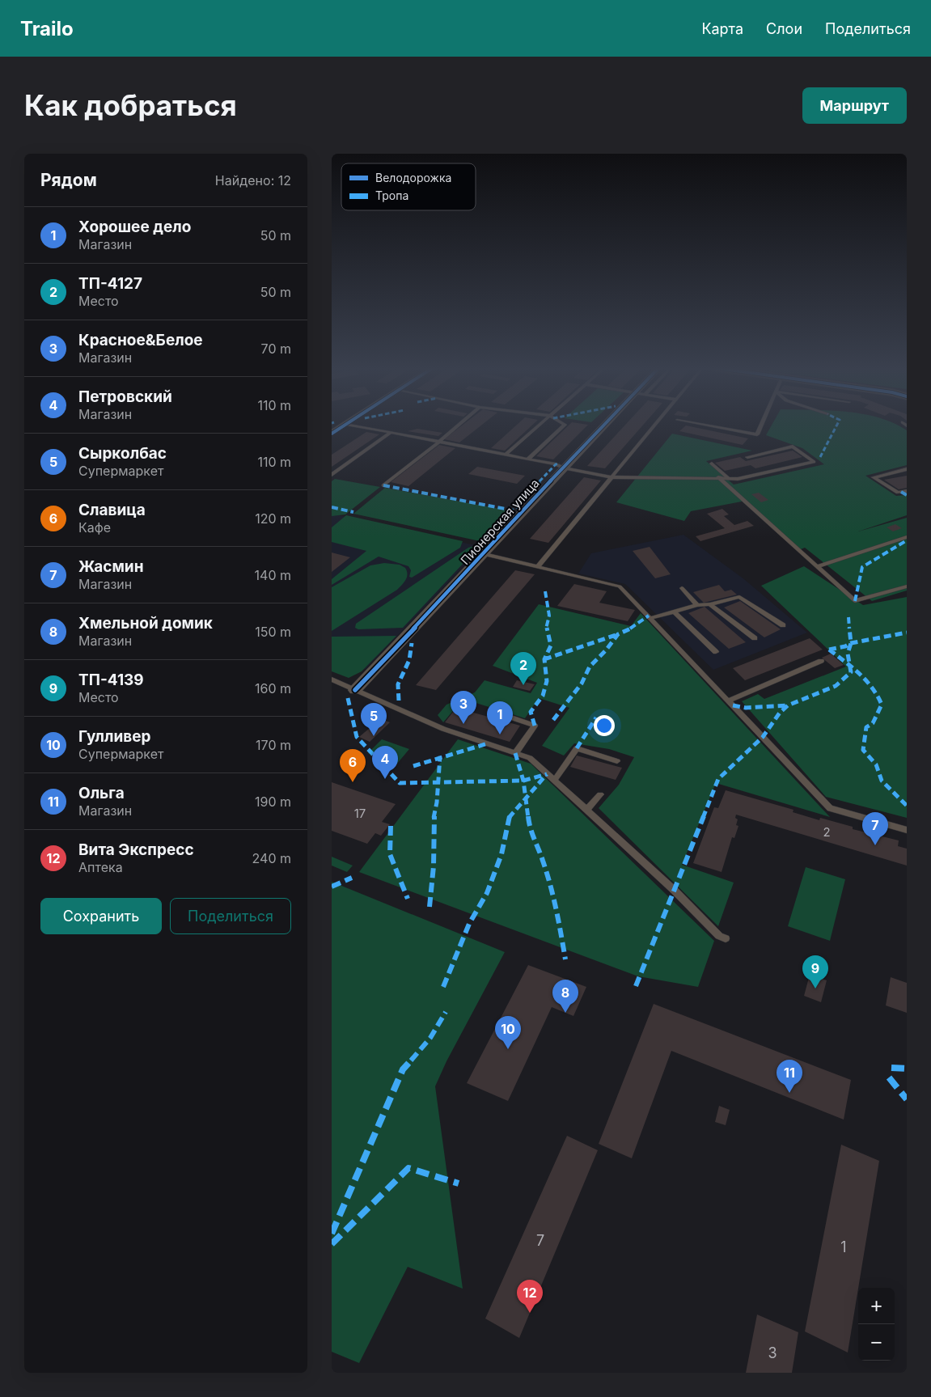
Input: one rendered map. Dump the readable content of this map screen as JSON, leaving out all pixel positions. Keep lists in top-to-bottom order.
{
  "streets": {
    "street": ["Пионерская улица"]
  },
  "house_numbers": [
    "17",
    "2",
    "7",
    "1",
    "3"
  ],
  "legend": ["Велодорожка", "Тропа"],
  "page": {
    "header": "Trailo",
    "nav": ["Карта", "Слои", "Поделиться"],
    "buttons": [
      "Маршрут",
      ["Сохранить", "Поделиться"]
    ],
    "title": "Как добраться",
    "heading": ["Рядом", "Найдено: 12"],
    "list": [
      {
        "mark": "1",
        "name": "Хорошее дело",
        "note": "Магазин",
        "value": "50 m"
      },
      {
        "mark": "2",
        "name": "ТП-4127",
        "note": "Место",
        "value": "50 m"
      },
      {
        "mark": "3",
        "name": "Красное&Белое",
        "note": "Магазин",
        "value": "70 m"
      },
      {
        "mark": "4",
        "name": "Петровский",
        "note": "Магазин",
        "value": "110 m"
      },
      {
        "mark": "5",
        "name": "Сырколбас",
        "note": "Супермаркет",
        "value": "110 m"
      },
      {
        "mark": "6",
        "name": "Славица",
        "note": "Кафе",
        "value": "120 m"
      },
      {
        "mark": "7",
        "name": "Жасмин",
        "note": "Магазин",
        "value": "140 m"
      },
      {
        "mark": "8",
        "name": "Хмельной домик",
        "note": "Магазин",
        "value": "150 m"
      },
      {
        "mark": "9",
        "name": "ТП-4139",
        "note": "Место",
        "value": "160 m"
      },
      {
        "mark": "10",
        "name": "Гулливер",
        "note": "Супермаркет",
        "value": "170 m"
      },
      {
        "mark": "11",
        "name": "Ольга",
        "note": "Магазин",
        "value": "190 m"
      },
      {
        "mark": "12",
        "name": "Вита Экспресс",
        "note": "Аптека",
        "value": "240 m"
      }
    ],
    "pins": [
      "2",
      "3",
      "1",
      "5",
      "4",
      "6",
      "7",
      "9",
      "8",
      "10",
      "11",
      "12"
    ],
    "map_buttons": ["+", "−"]
  }
}
